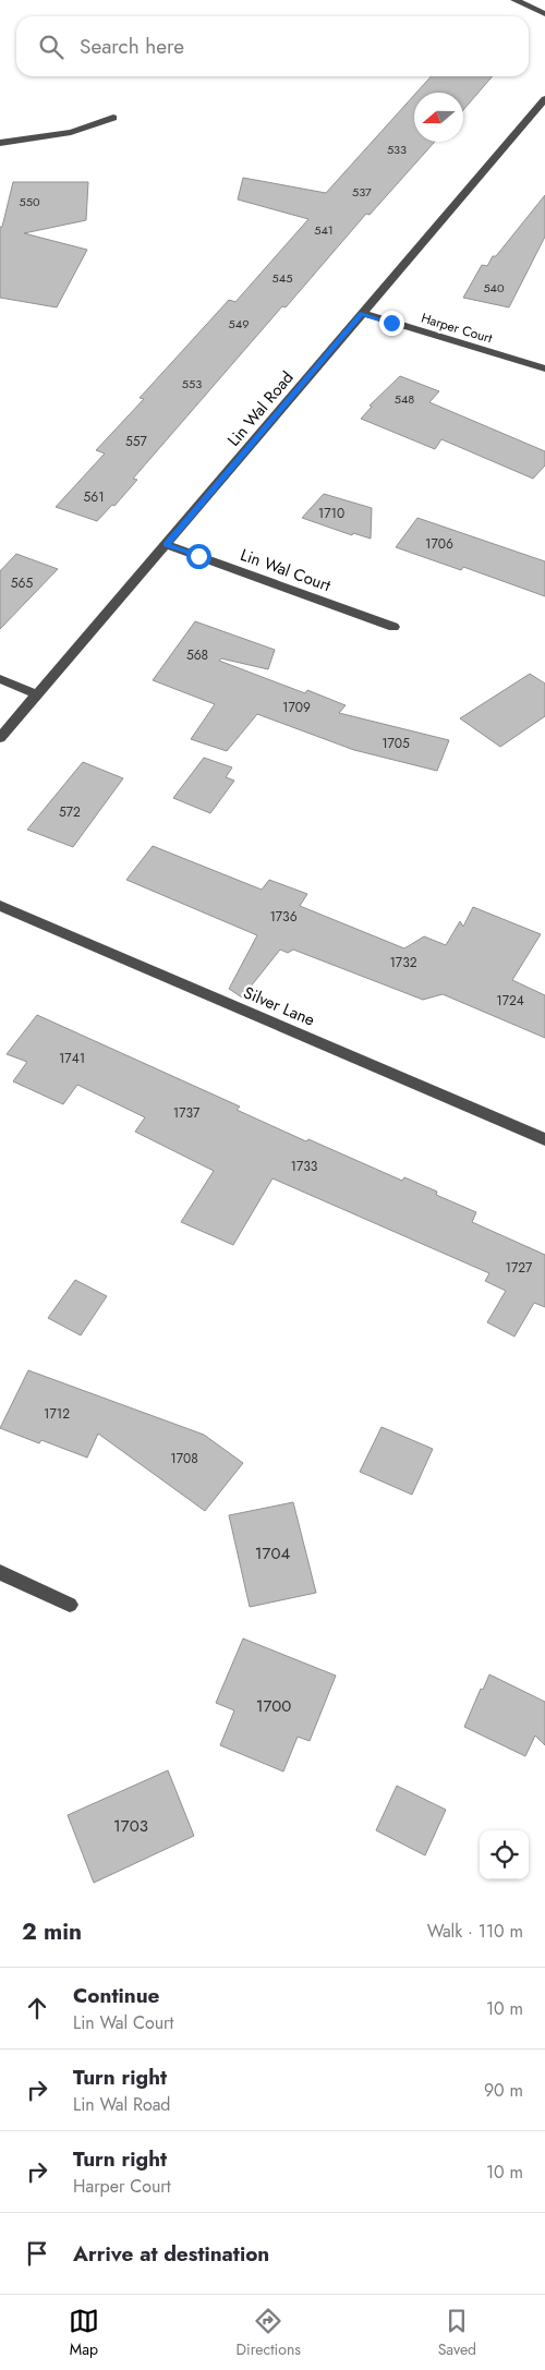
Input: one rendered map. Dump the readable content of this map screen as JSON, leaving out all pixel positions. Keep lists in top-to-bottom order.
{
  "streets": {
    "street": [
      "Harper Court",
      "Lin Wal Road",
      "Lin Wal Court",
      "Silver Lane"
    ]
  },
  "crossings": [
    ["Harper Court", "Lin Wal Road"],
    ["Lin Wal Road", "Lin Wal Court"]
  ],
  "house_numbers": [
    "533",
    "537",
    "550",
    "541",
    "545",
    "540",
    "549",
    "553",
    "548",
    "557",
    "561",
    "1710",
    "1706",
    "565",
    "568",
    "1709",
    "1705",
    "572",
    "1736",
    "1732",
    "1724",
    "1741",
    "1737",
    "1733",
    "1727",
    "1712",
    "1708",
    "1704",
    "1700",
    "1703"
  ],
  "north": "left",
  "page": {
    "search": "Search here",
    "heading": ["2 min", "Walk · 110 m"],
    "list": [
      ["Continue", "Lin Wal Court", "10 m"],
      ["Turn right", "Lin Wal Road", "90 m"],
      ["Turn right", "Harper Court", "10 m"],
      "Arrive at destination"
    ],
    "nav": ["Map", "Directions", "Saved"]
  }
}
